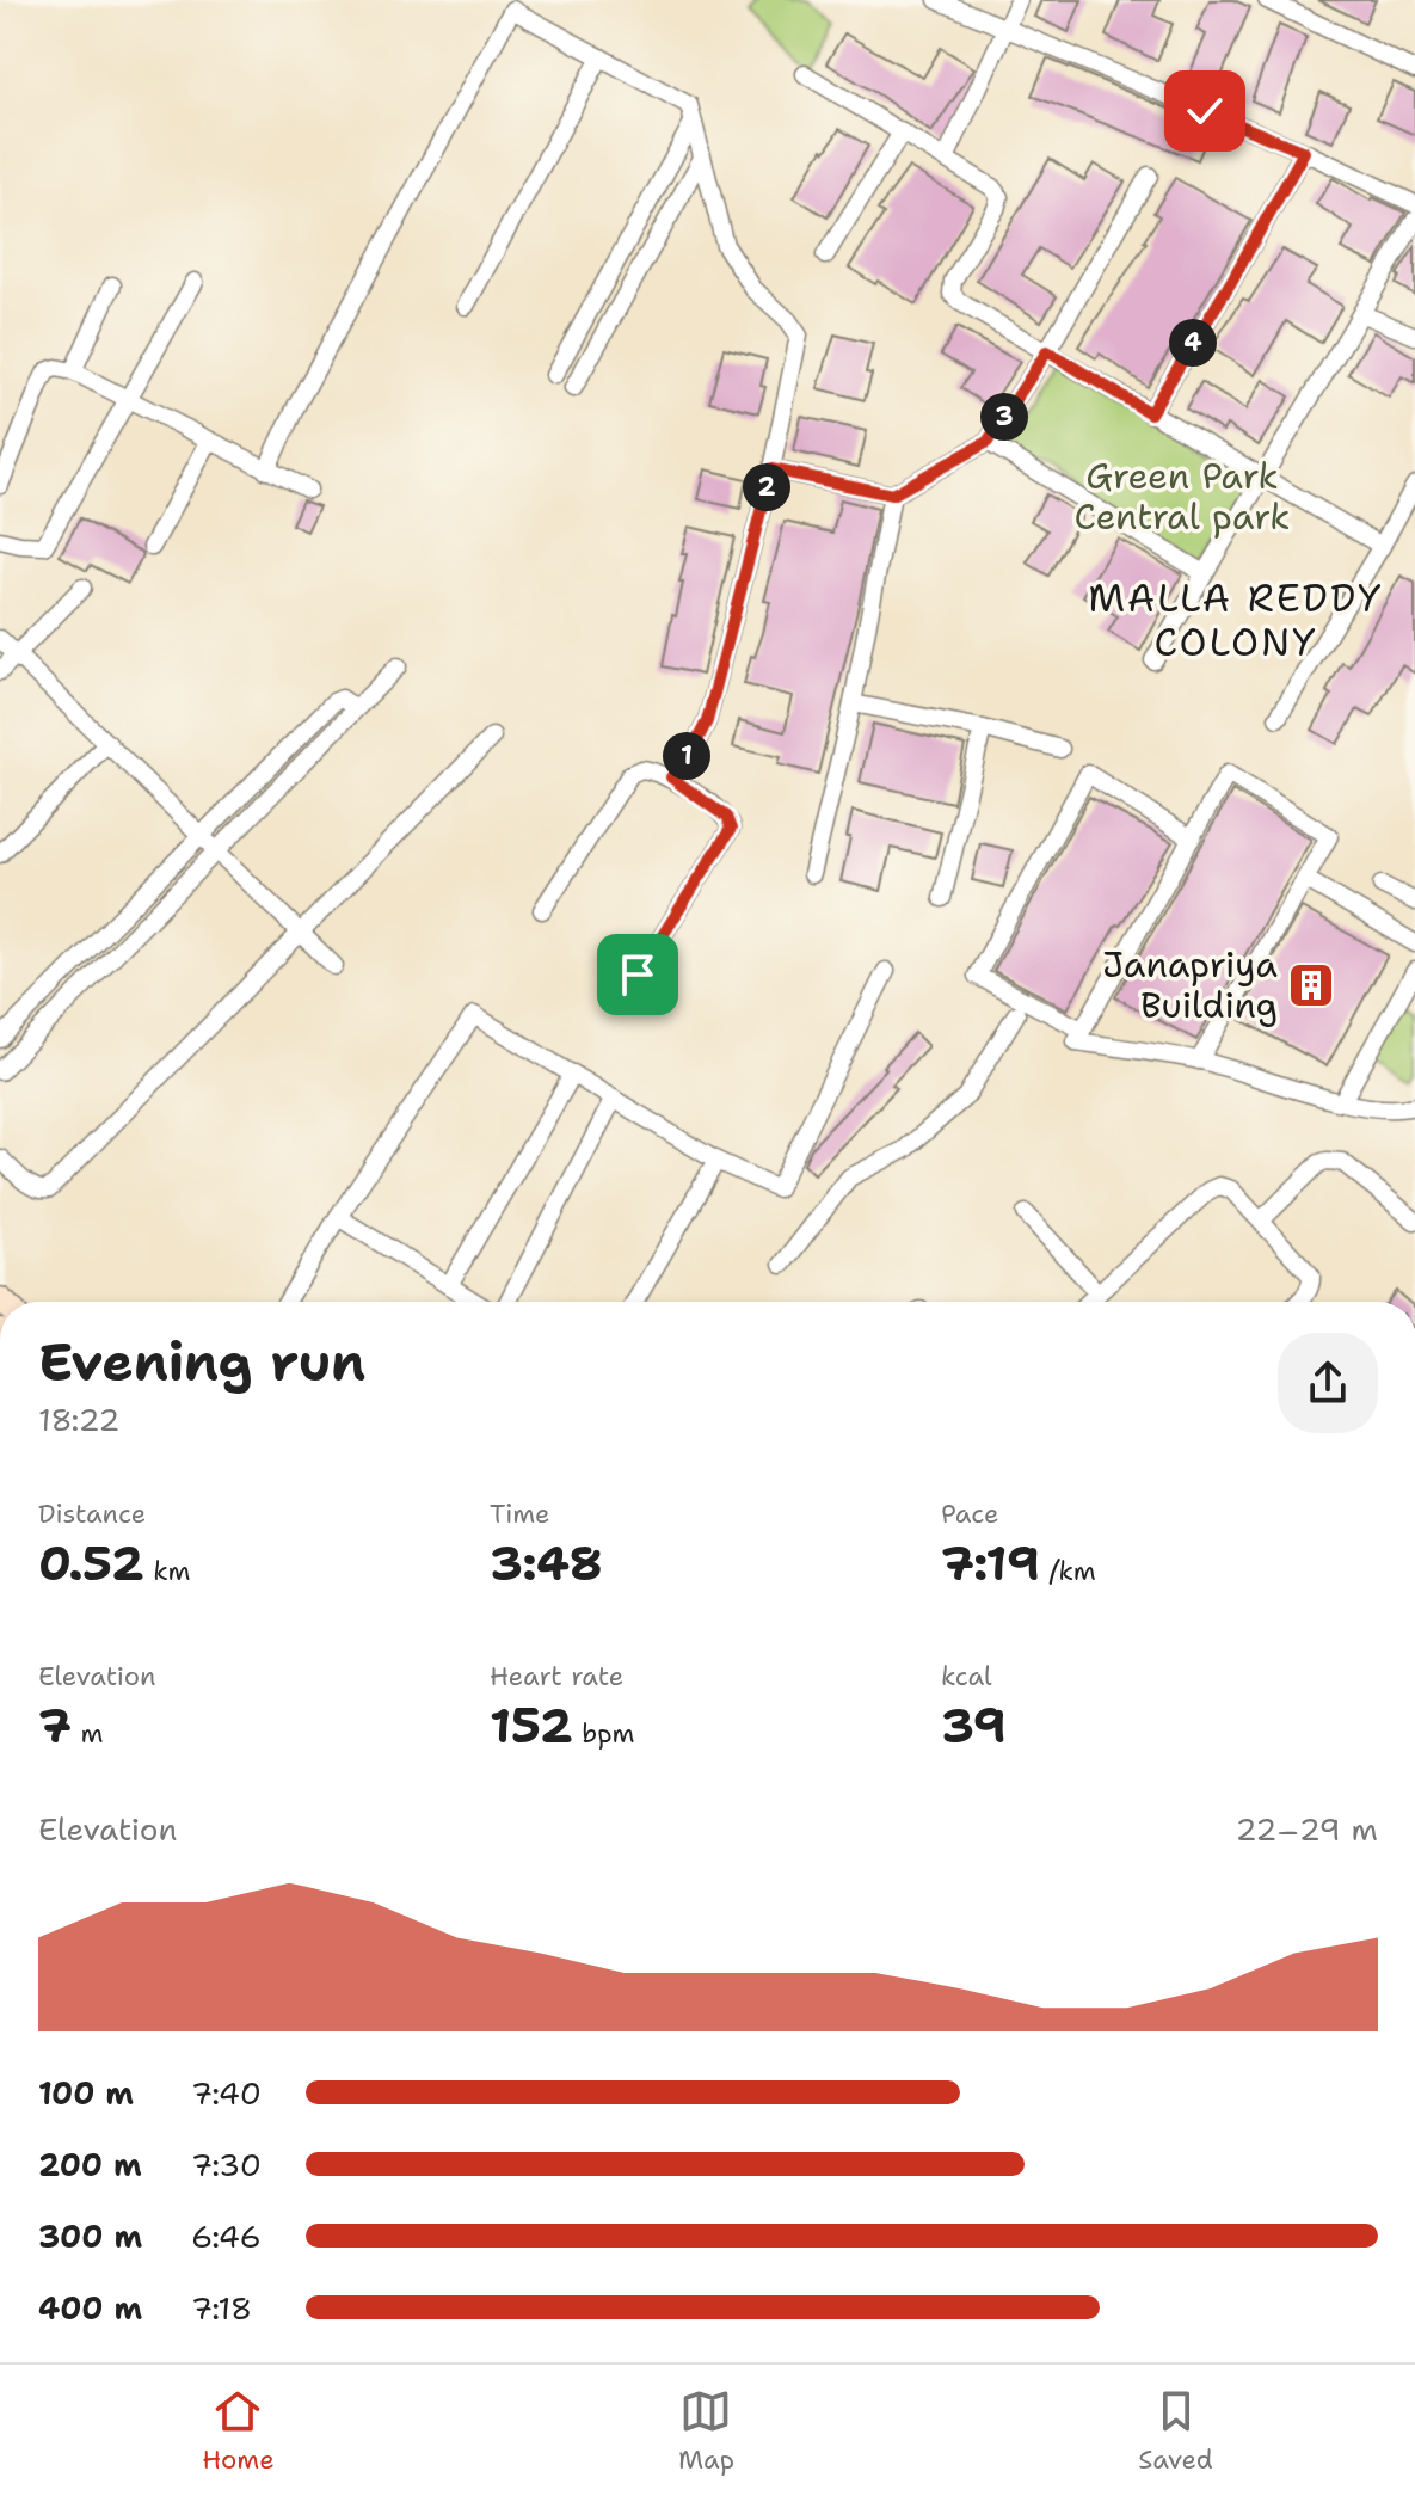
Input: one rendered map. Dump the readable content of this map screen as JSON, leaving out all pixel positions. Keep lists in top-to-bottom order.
{
  "districts": ["MALLA REDDY COLONY"],
  "parks": ["Green Park Central park"],
  "places": {
    "building": ["Janapriya Building"]
  },
  "page": {
    "pins": [
      "4",
      "3",
      "2",
      "1"
    ],
    "heading": ["Evening run", "18:22"],
    "stats": [
      ["Distance", "0.52 km"],
      ["Time", "3:48"],
      ["Pace", "7:19 /km"],
      ["Elevation", "7 m"],
      ["Heart rate", "152 bpm"],
      ["kcal", "39"]
    ],
    "chart": ["Elevation", "22–29 m"],
    "list": [
      {
        "name": "100 m",
        "note": "7:40"
      },
      {
        "name": "200 m",
        "note": "7:30"
      },
      {
        "name": "300 m",
        "note": "6:46"
      },
      {
        "name": "400 m",
        "note": "7:18"
      }
    ],
    "tabs": ["Home", "Map", "Saved"]
  }
}
